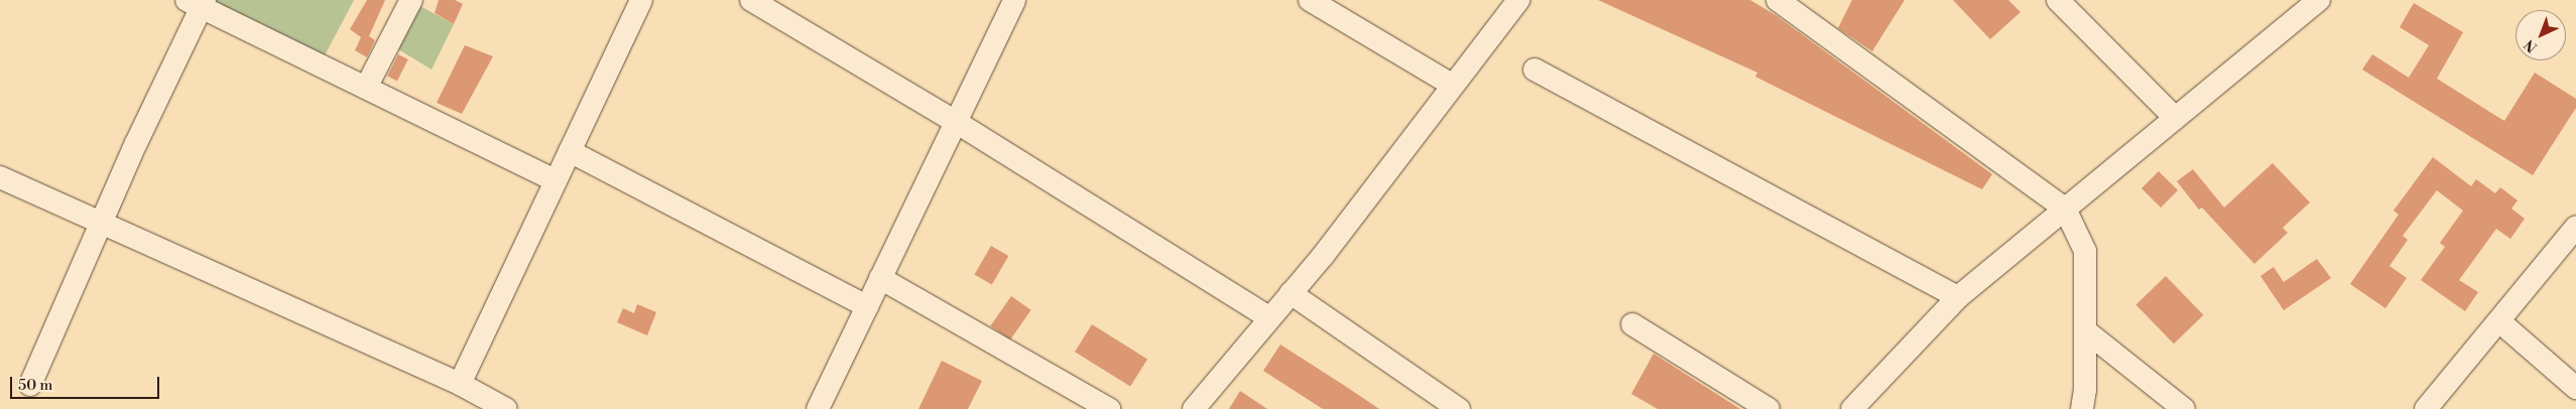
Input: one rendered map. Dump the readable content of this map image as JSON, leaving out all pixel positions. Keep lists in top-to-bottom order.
{
  "scale_bar": "50 m",
  "north": "bottom left"
}
